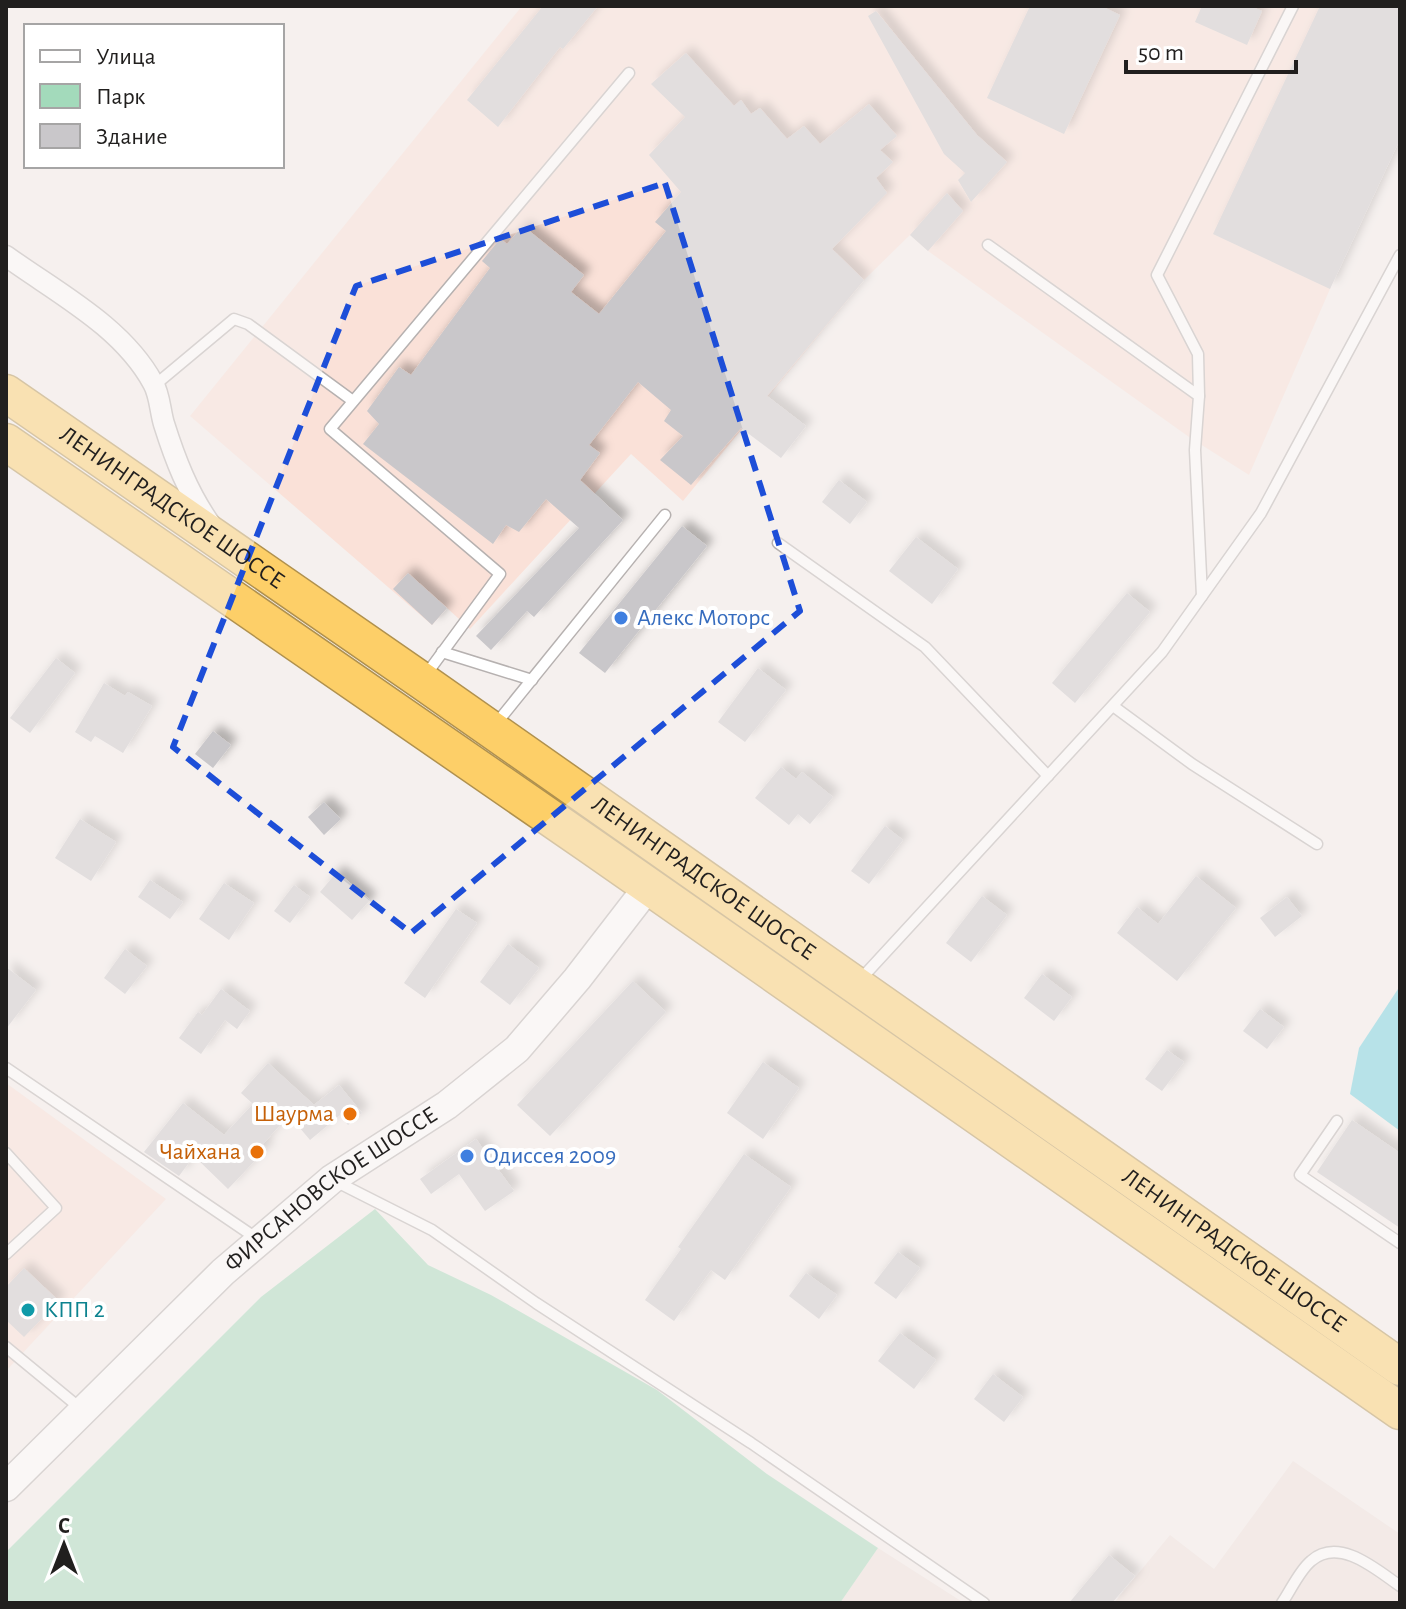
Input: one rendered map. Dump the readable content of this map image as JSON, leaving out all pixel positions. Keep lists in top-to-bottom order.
{
  "streets": {
    "highway": ["ЛЕНИНГРАДСКОЕ ШОССЕ"],
    "main road": ["ФИРСАНОВСКОЕ ШОССЕ"]
  },
  "crossings": [
    ["ЛЕНИНГРАДСКОЕ ШОССЕ", "ФИРСАНОВСКОЕ ШОССЕ"]
  ],
  "places": [
    "Алекс Моторс",
    "Шаурма",
    "Чайхана",
    "Одиссея 2009",
    "КПП 2"
  ],
  "legend": ["Улица", "Парк", "Здание"],
  "scale_bar": "50 m",
  "north": "top"
}
